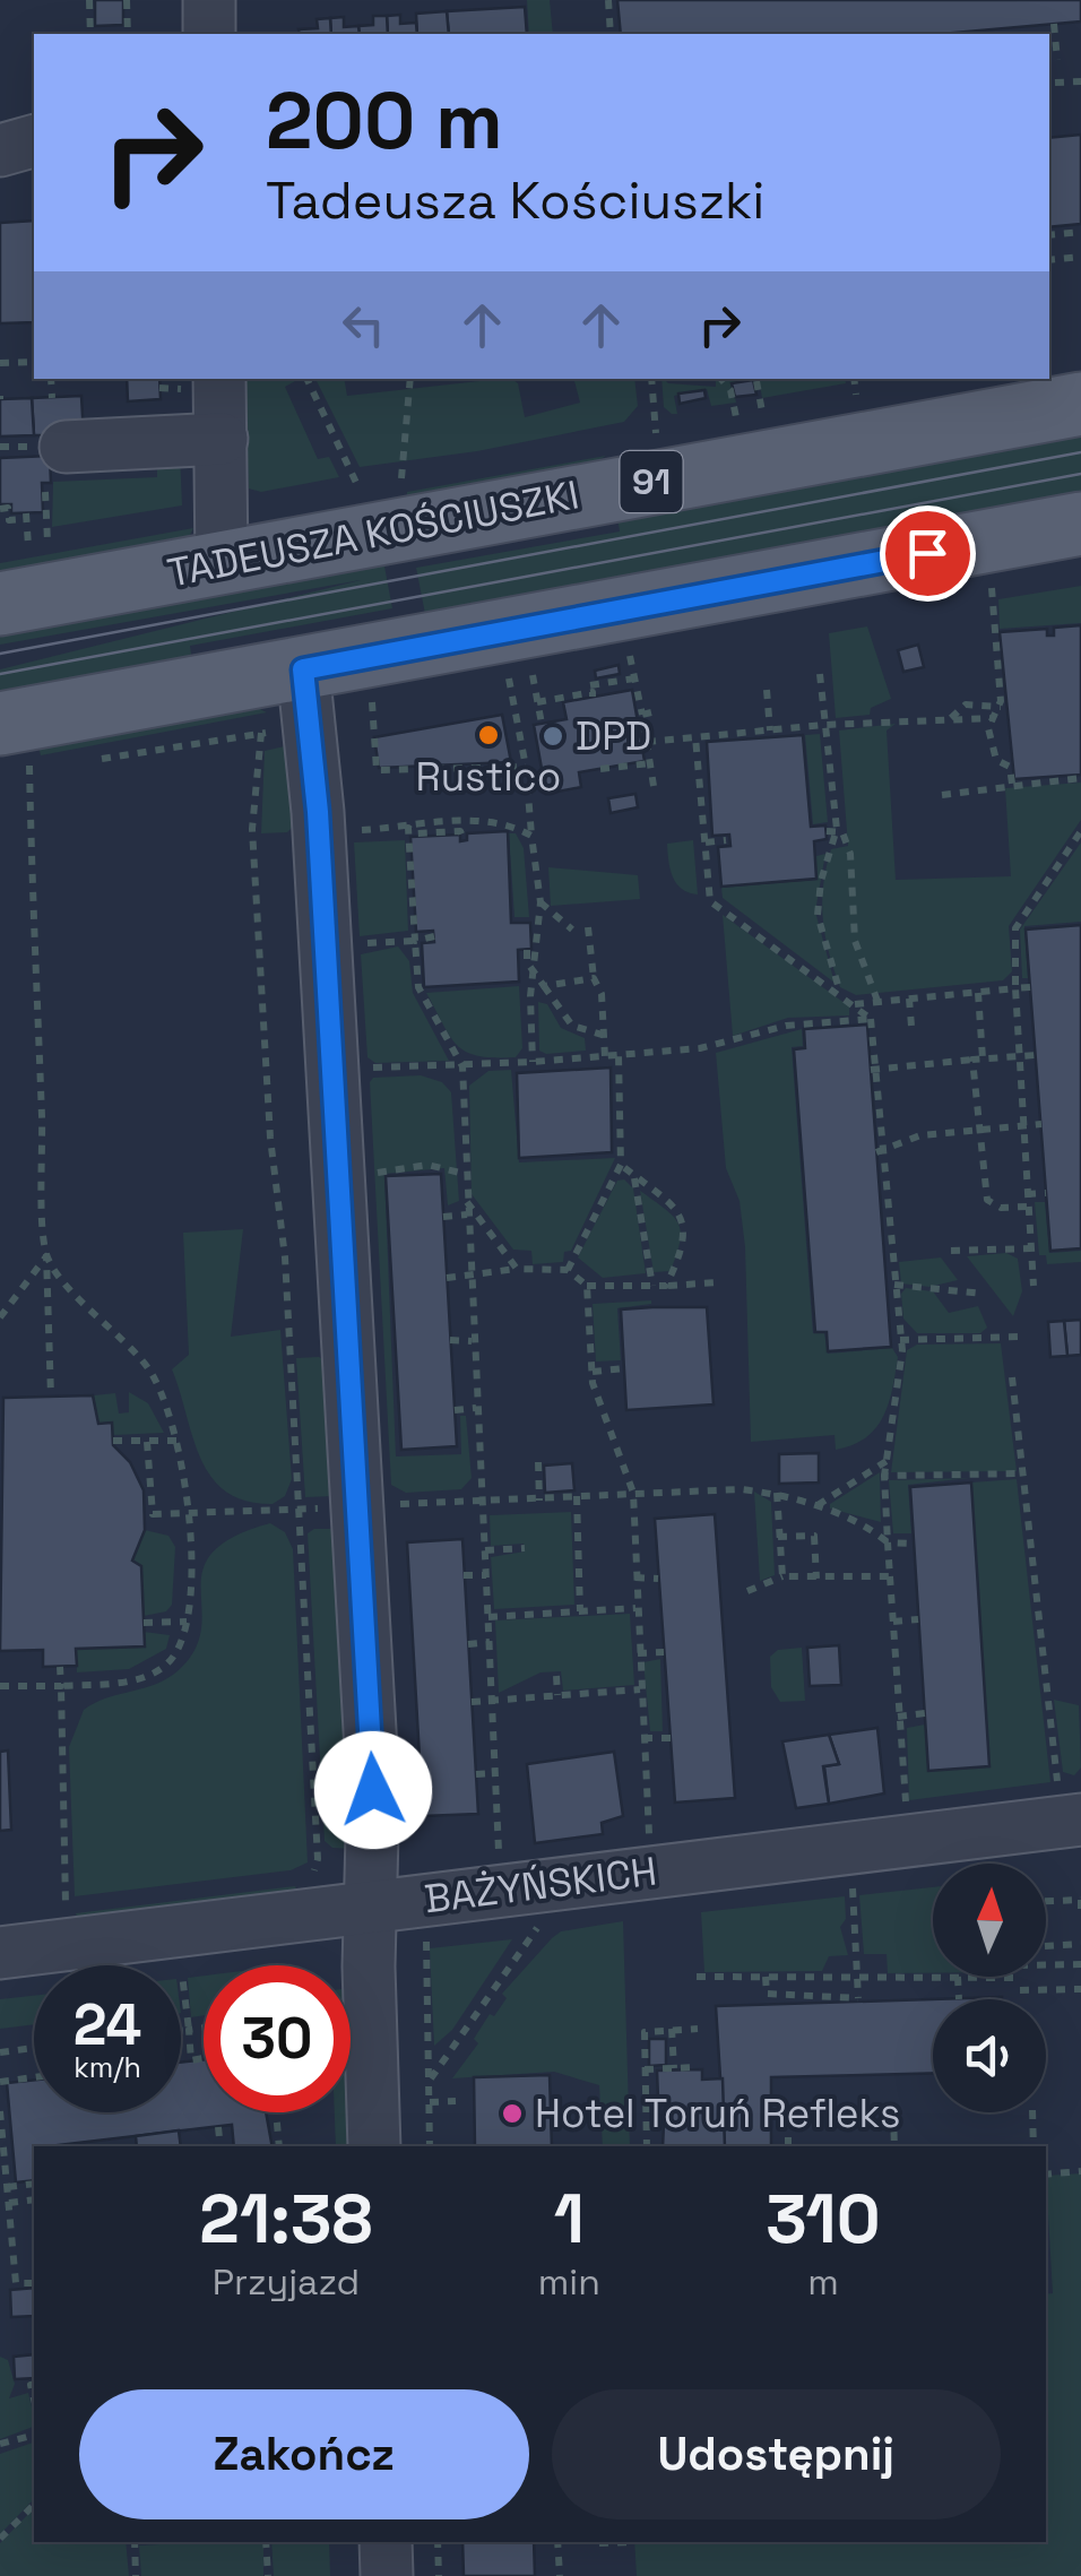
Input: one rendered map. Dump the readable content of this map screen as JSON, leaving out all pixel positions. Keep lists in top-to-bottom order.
{
  "streets": {
    "main road": ["91", "TADEUSZA KOŚCIUSZKI"],
    "street": ["BAŻYŃSKICH"]
  },
  "places": ["Rustico", "DPD", "Hotel Toruń Refleks"],
  "north": "top",
  "page": {
    "turn": ["200 m", "Tadeusza Kościuszki"],
    "speed": "24 km/h",
    "limit": "30",
    "eta": [
      "21:38",
      "Przyjazd",
      "1",
      "min",
      "310",
      "m"
    ],
    "buttons": ["Zakończ", "Udostępnij"]
  }
}
